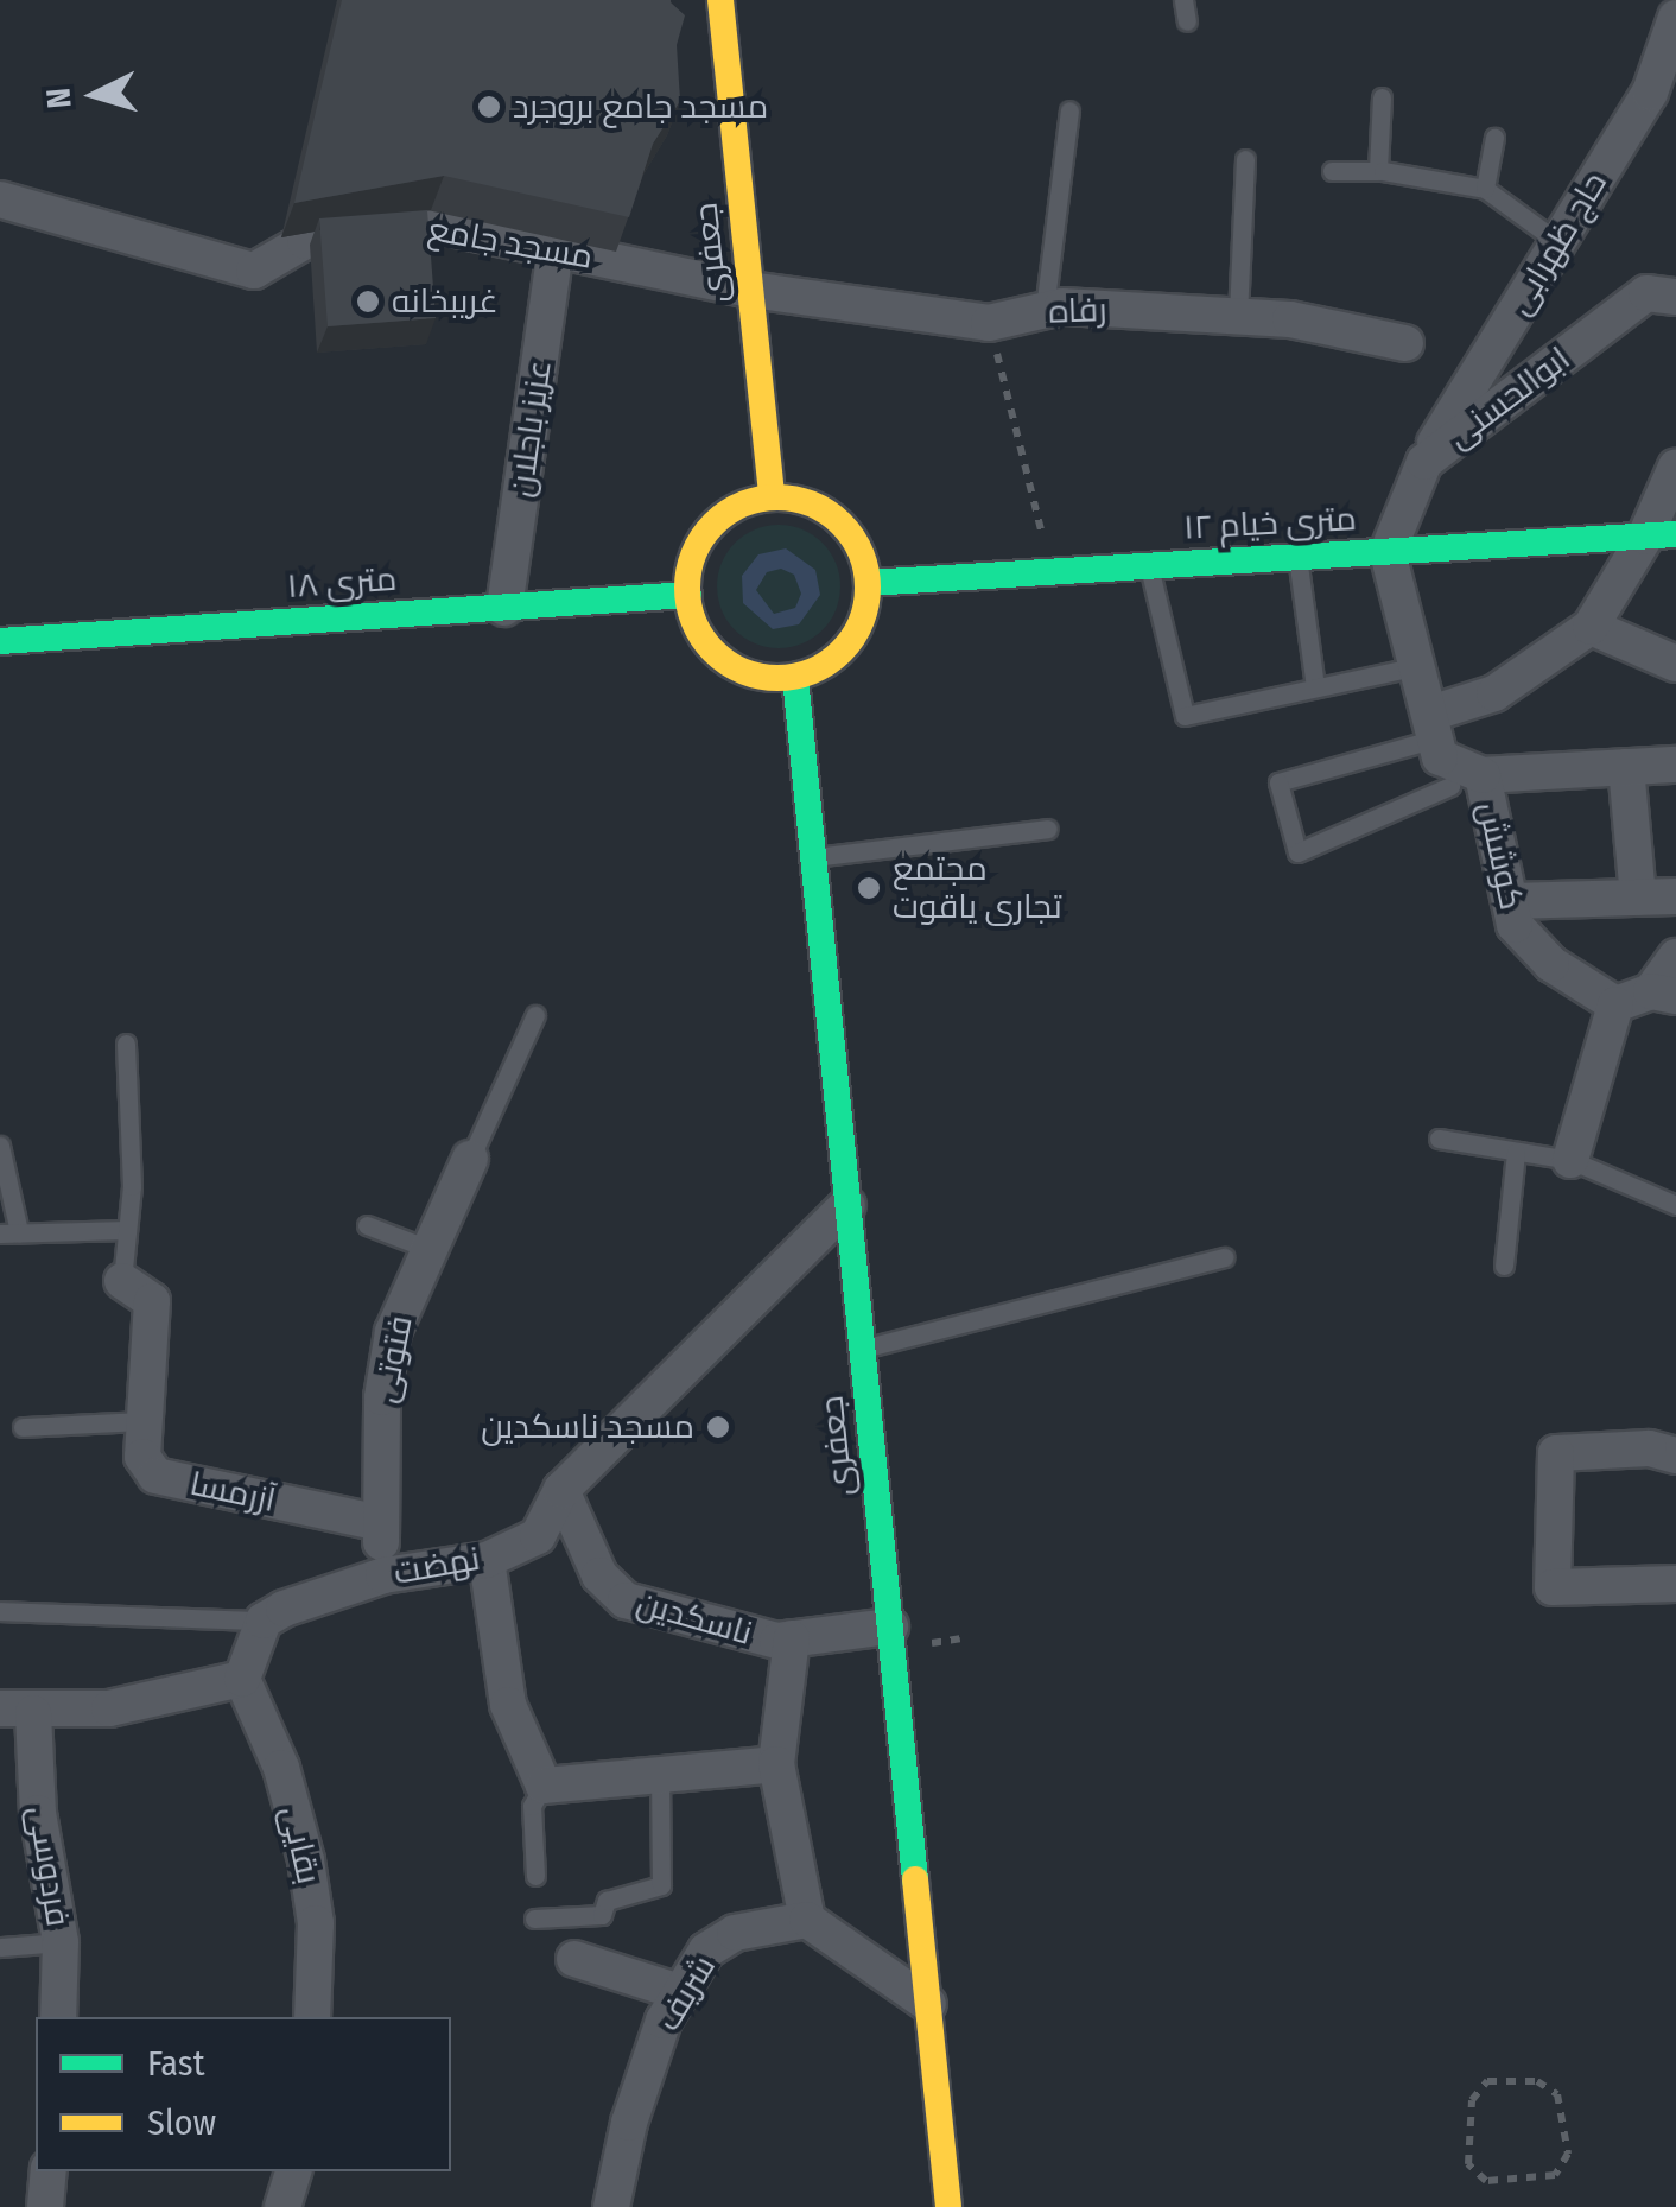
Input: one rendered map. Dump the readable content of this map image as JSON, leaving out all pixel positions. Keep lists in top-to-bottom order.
{
  "streets": {
    "street": [
      "مسجد جامع",
      "حاج ظهرابی",
      "جعفری",
      "رفاه",
      "ابوالحسنی",
      "عزیز باجلان",
      "۱۲ متری خیام",
      "۱۸ متری",
      "کوشش",
      "فتوتی",
      "آزرمسا",
      "نهضت",
      "ناسکدین",
      "بقایی",
      "فردوسی",
      "شریف"
    ]
  },
  "crossings": [
    ["مسجد جامع", "جعفری"],
    ["مسجد جامع", "رفاه"],
    ["مسجد جامع", "عزیز باجلان"],
    ["حاج ظهرابی", "ابوالحسنی"],
    ["جعفری", "رفاه"],
    ["جعفری", "۱۲ متری خیام"],
    ["جعفری", "۱۸ متری"],
    ["جعفری", "نهضت"],
    ["جعفری", "ناسکدین"],
    ["ابوالحسنی", "۱۲ متری خیام"],
    ["ابوالحسنی", "کوشش"],
    ["عزیز باجلان", "۱۸ متری"],
    ["۱۲ متری خیام", "۱۸ متری"],
    ["۱۲ متری خیام", "کوشش"],
    ["فتوتی", "آزرمسا"],
    ["فتوتی", "نهضت"],
    ["نهضت", "ناسکدین"]
  ],
  "places": [
    "مسجد جامع بروجرد",
    "غریبخانه",
    "مجتمع تجاری یاقوت",
    "مسجد ناسکدین"
  ],
  "legend": ["Fast", "Slow"],
  "north": "left"
}
